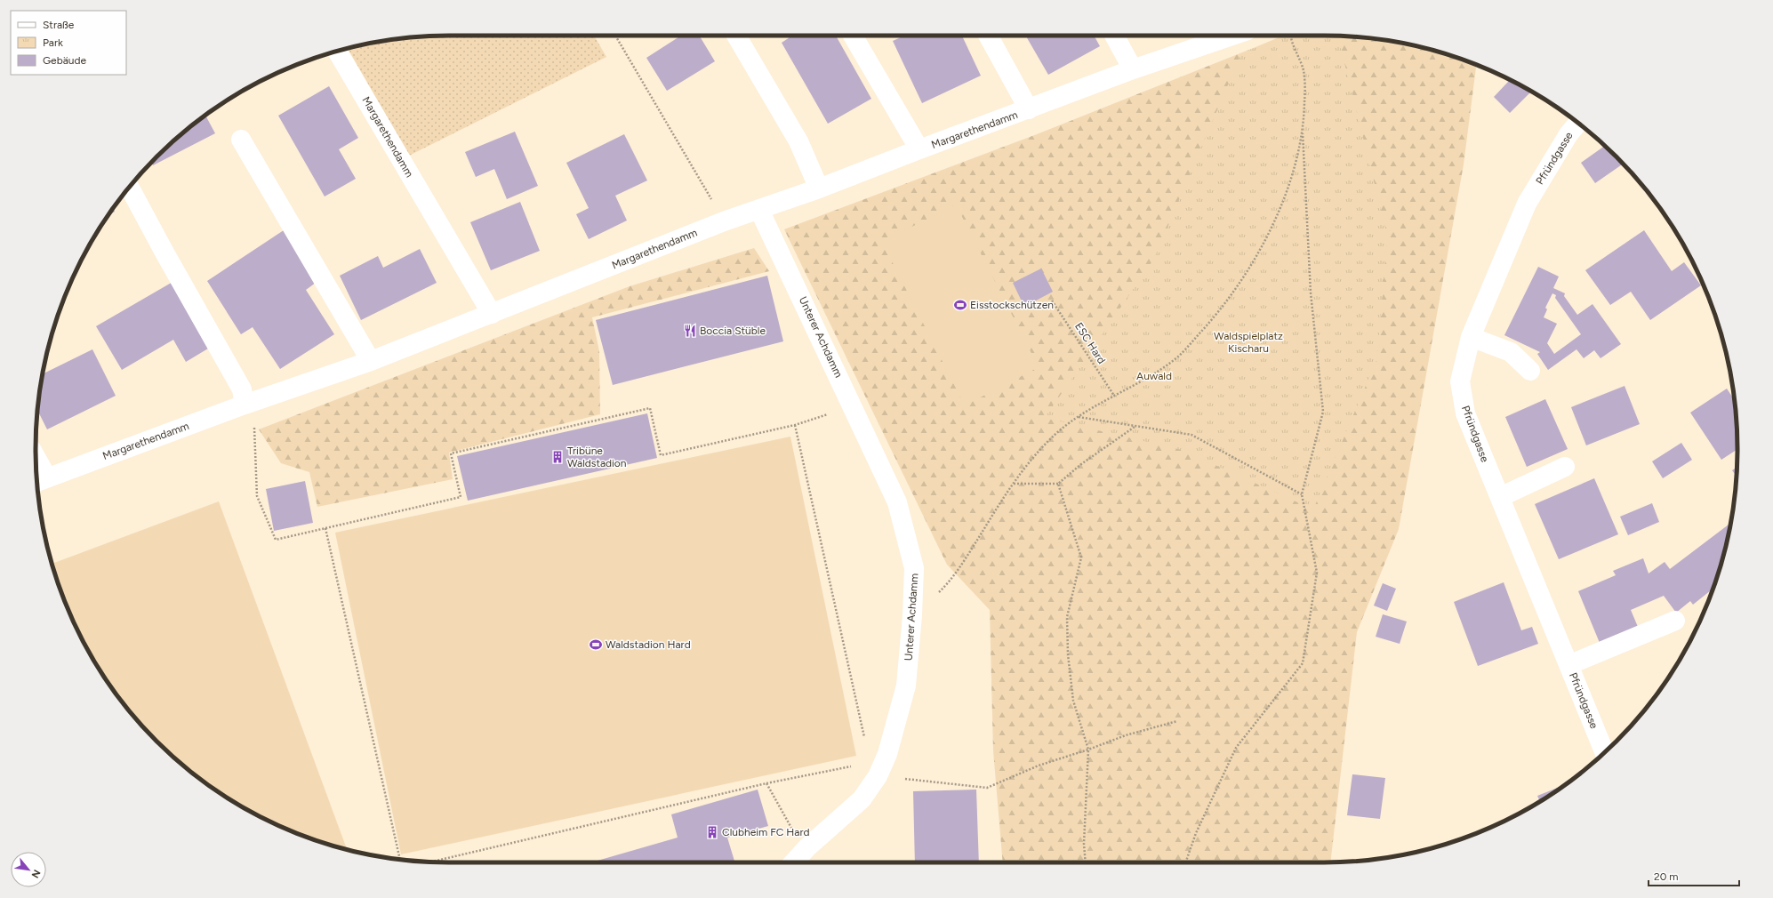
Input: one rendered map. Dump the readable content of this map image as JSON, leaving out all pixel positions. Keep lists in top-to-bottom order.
{
  "streets": {
    "street": ["Margarethendamm", "Pfründgasse", "Unterer Achdamm"],
    "path": ["ESC Hard"]
  },
  "crossings": [
    ["Margarethendamm", "Unterer Achdamm"]
  ],
  "parks": ["Waldspielplatz Kischaru", "Auwald"],
  "places": {
    "sports": ["Eisstockschützen", "Waldstadion Hard"],
    "restaurant": ["Boccia Stüble"],
    "building": ["Tribüne Waldstadion", "Clubheim FC Hard"]
  },
  "legend": ["Straße", "Park", "Gebäude"],
  "scale_bar": "20 m",
  "north": "bottom right"
}
